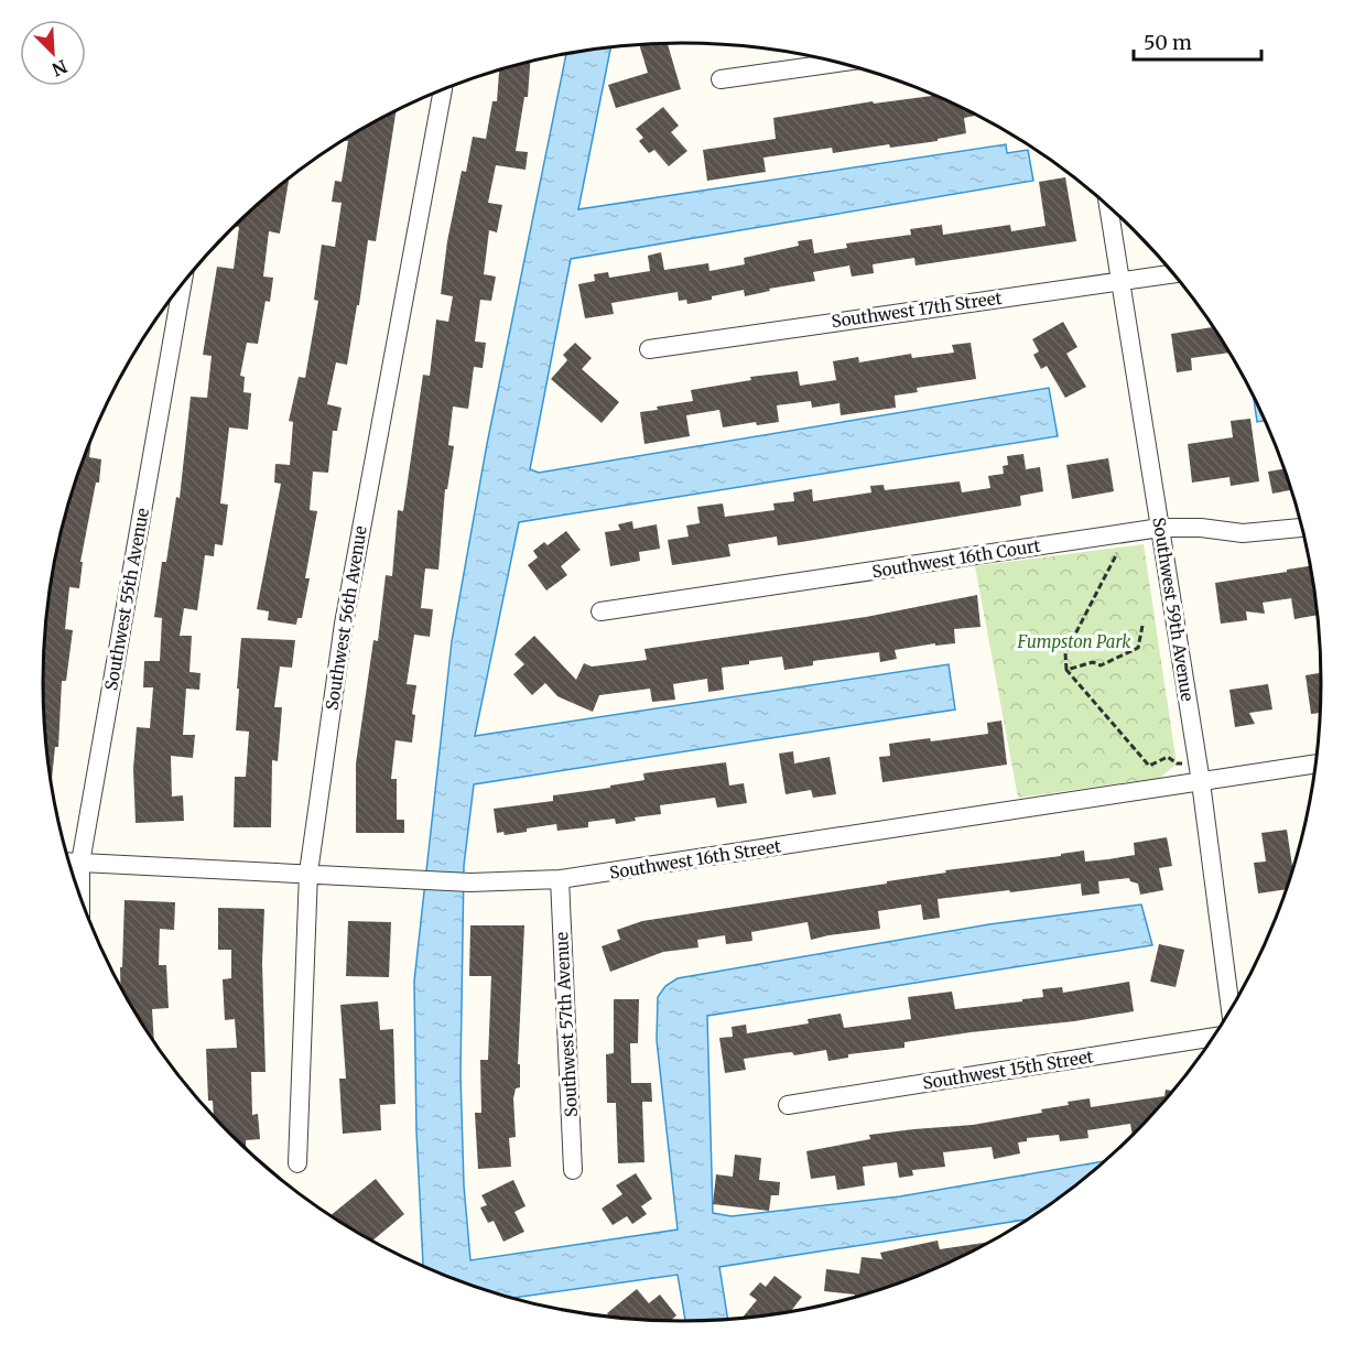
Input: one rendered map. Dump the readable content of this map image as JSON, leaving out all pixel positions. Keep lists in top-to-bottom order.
{
  "streets": {
    "street": [
      "Southwest 17th Street",
      "Southwest 16th Court",
      "Southwest 55th Avenue",
      "Southwest 59th Avenue",
      "Southwest 56th Avenue",
      "Southwest 16th Street",
      "Southwest 57th Avenue",
      "Southwest 15th Street"
    ]
  },
  "crossings": [
    ["Southwest 17th Street", "Southwest 59th Avenue"],
    ["Southwest 16th Court", "Southwest 59th Avenue"],
    ["Southwest 55th Avenue", "Southwest 16th Street"],
    ["Southwest 59th Avenue", "Southwest 16th Street"],
    ["Southwest 56th Avenue", "Southwest 16th Street"],
    ["Southwest 16th Street", "Southwest 57th Avenue"]
  ],
  "parks": ["Fumpston Park"],
  "scale_bar": "50 m",
  "north": "bottom right"
}
